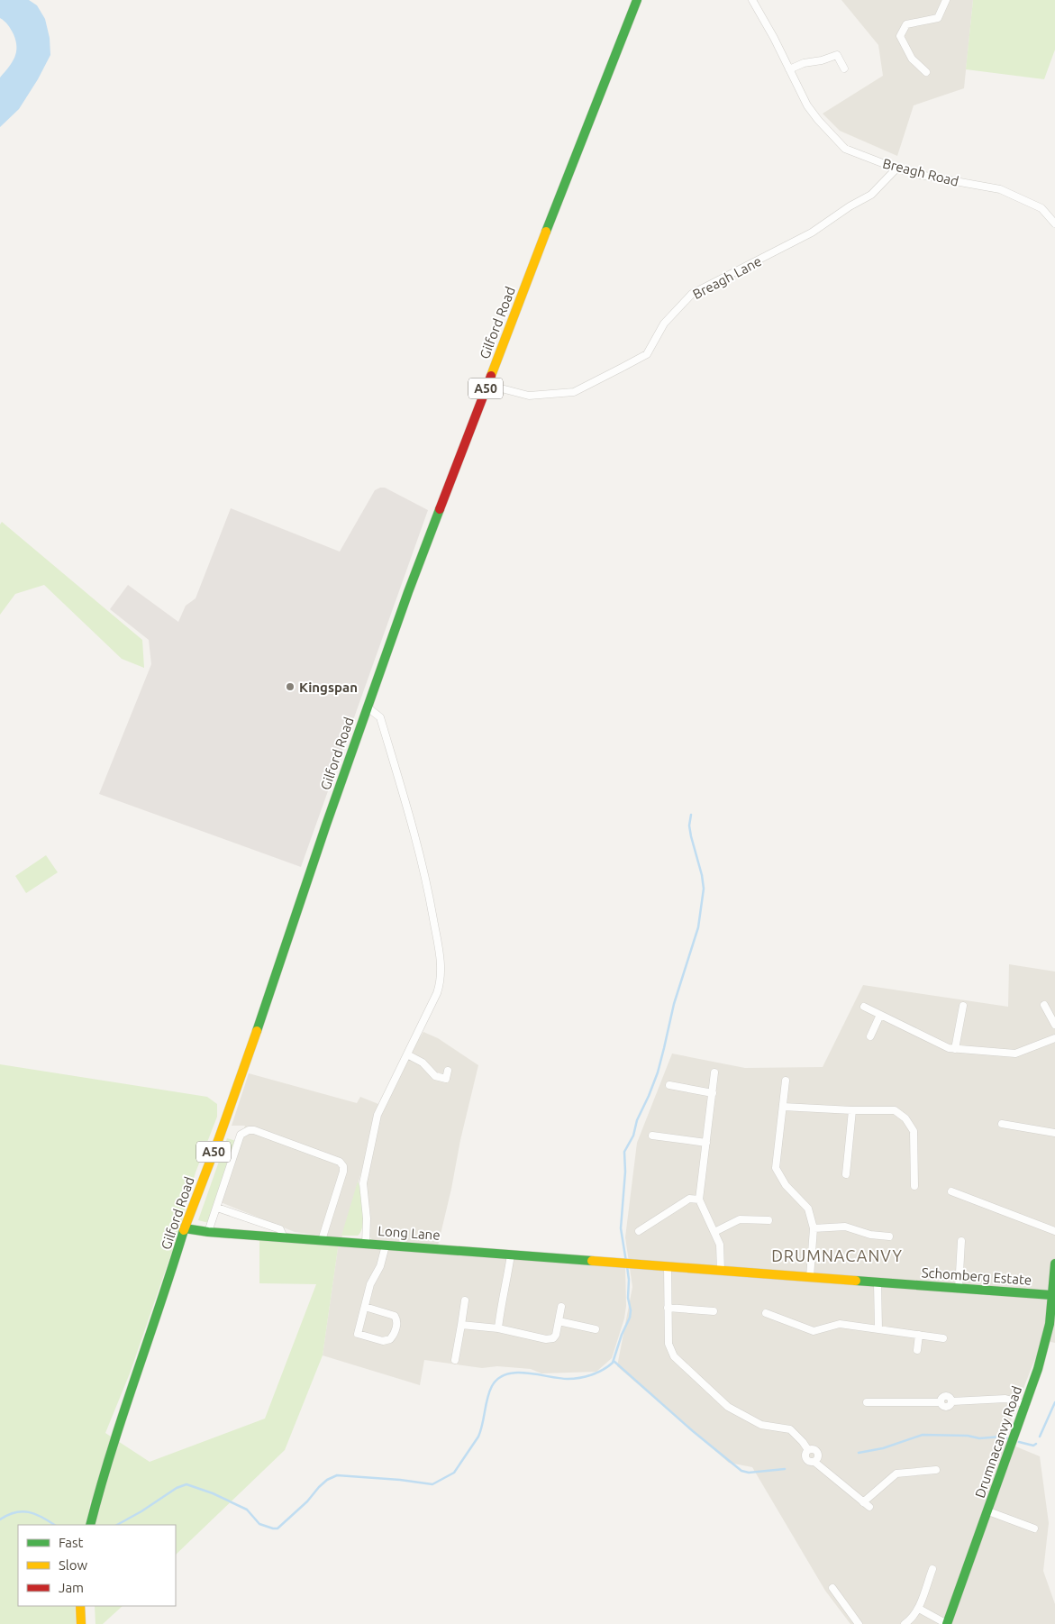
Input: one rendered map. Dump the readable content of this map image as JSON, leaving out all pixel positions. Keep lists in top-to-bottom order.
{
  "streets": {
    "main road": [
      "Gilford Road",
      "A50",
      "Long Lane",
      "Schomberg Estate",
      "Drumnacanvy Road"
    ],
    "street": ["Breagh Road", "Breagh Lane"]
  },
  "crossings": [
    ["Breagh Road", "Breagh Lane"],
    ["Breagh Lane", "Gilford Road"],
    ["Gilford Road", "Long Lane"],
    ["Long Lane", "Schomberg Estate"],
    ["Schomberg Estate", "Drumnacanvy Road"]
  ],
  "districts": ["DRUMNACANVY"],
  "places": ["Kingspan"],
  "legend": ["Fast", "Slow", "Jam"]
}
